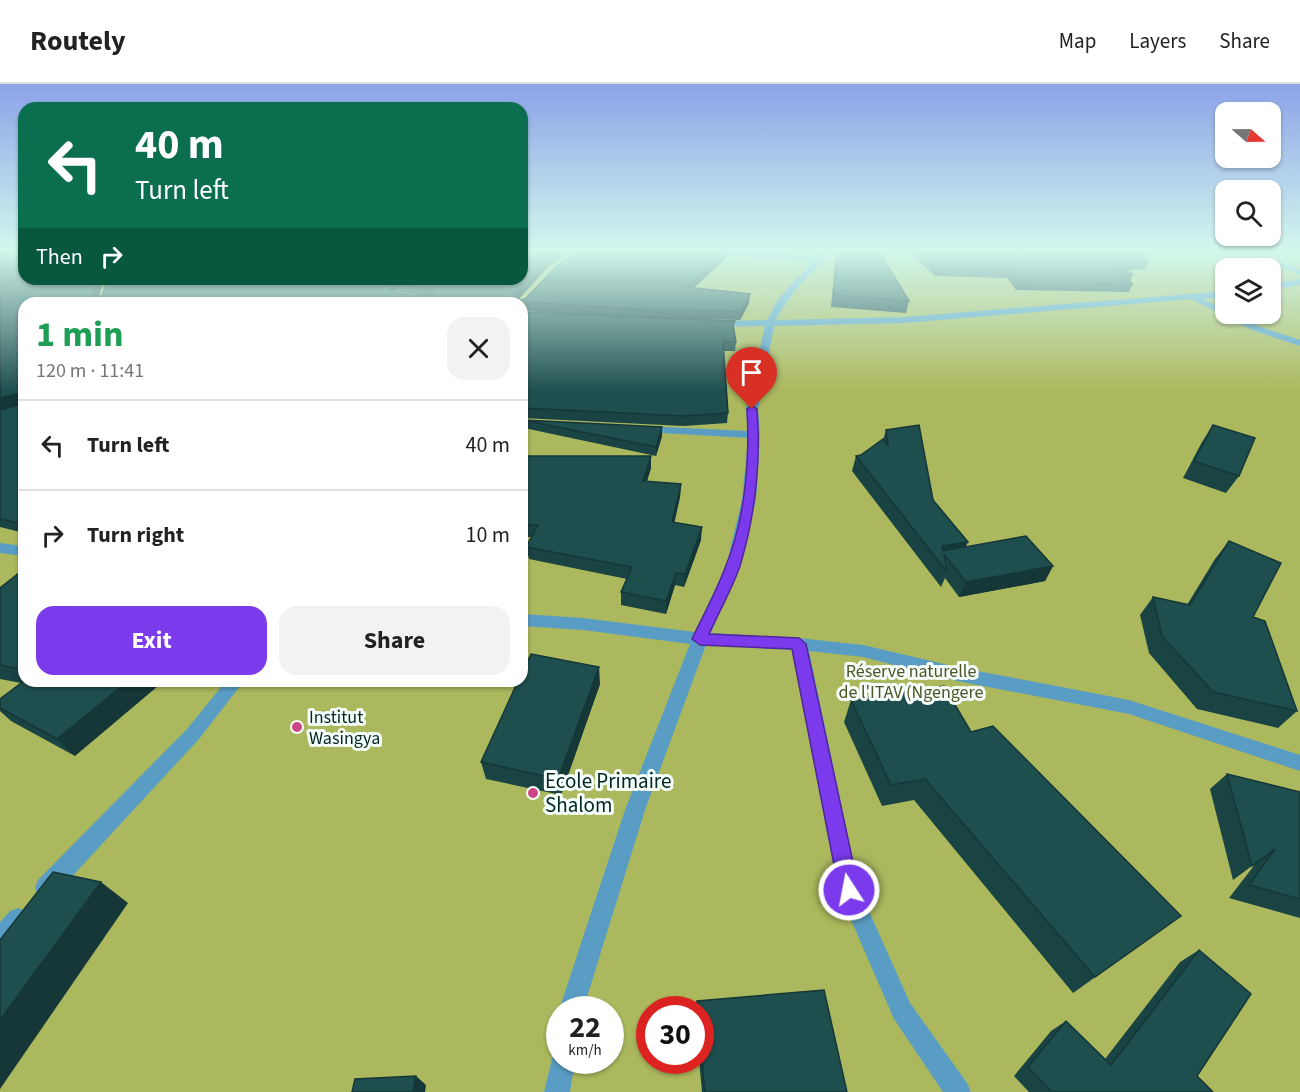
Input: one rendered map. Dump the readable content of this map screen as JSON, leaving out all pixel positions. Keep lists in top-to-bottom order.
{
  "parks": ["Réserve naturelle de l'ITAV (Ngengere"],
  "places": ["Institut Wasingya", "Ecole Primaire Shalom"],
  "north": "right",
  "page": {
    "header": "Routely",
    "nav": ["Map", "Layers", "Share"],
    "turn": ["40 m", "Turn left"],
    "then": "Then",
    "heading": ["1 min", "120 m · 11:41"],
    "list": [
      {
        "name": "Turn left",
        "value": "40 m"
      },
      {
        "name": "Turn right",
        "value": "10 m"
      }
    ],
    "buttons": ["Exit", "Share"],
    "speed": "22 km/h",
    "limit": "30"
  }
}
